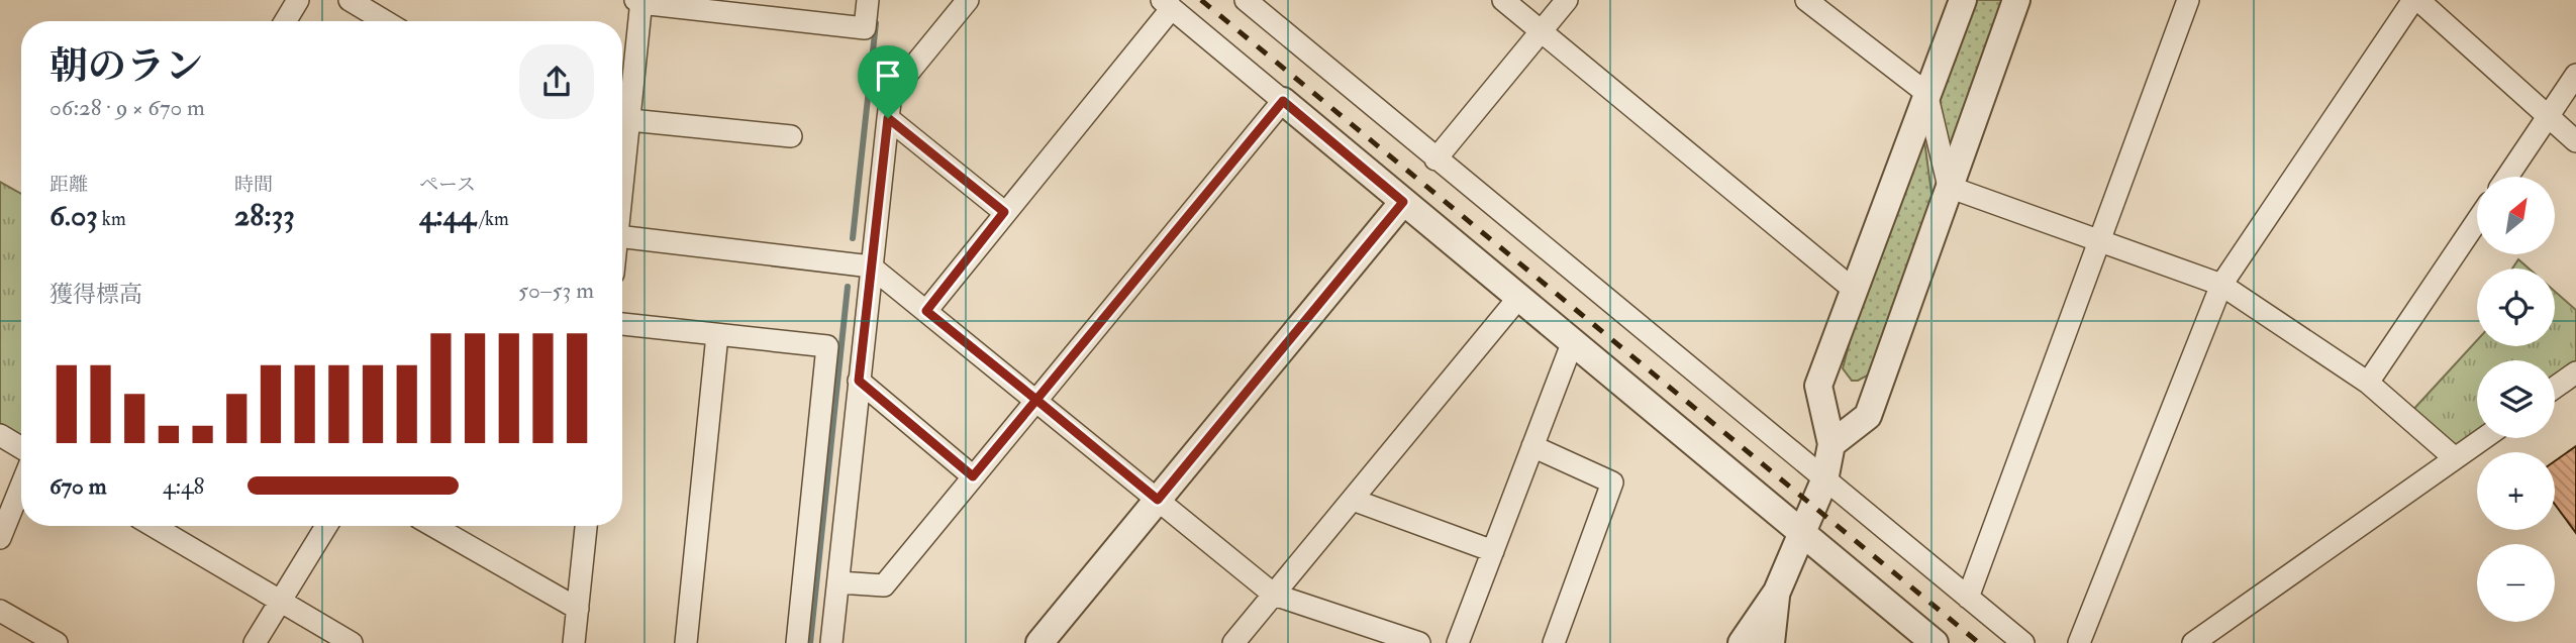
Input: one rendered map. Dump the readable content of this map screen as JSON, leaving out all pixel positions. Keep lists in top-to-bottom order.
{
  "north": "top right",
  "page": {
    "heading": ["朝のラン", "06:28 · 9 × 670 m"],
    "stats": [
      ["距離", "6.03 km"],
      ["時間", "28:33"],
      ["ペース", "4:44 /km"]
    ],
    "map_buttons": ["+", "−"],
    "chart": ["獲得標高", "50–53 m"],
    "list": [
      {
        "name": "670 m",
        "note": "4:48"
      }
    ]
  }
}
